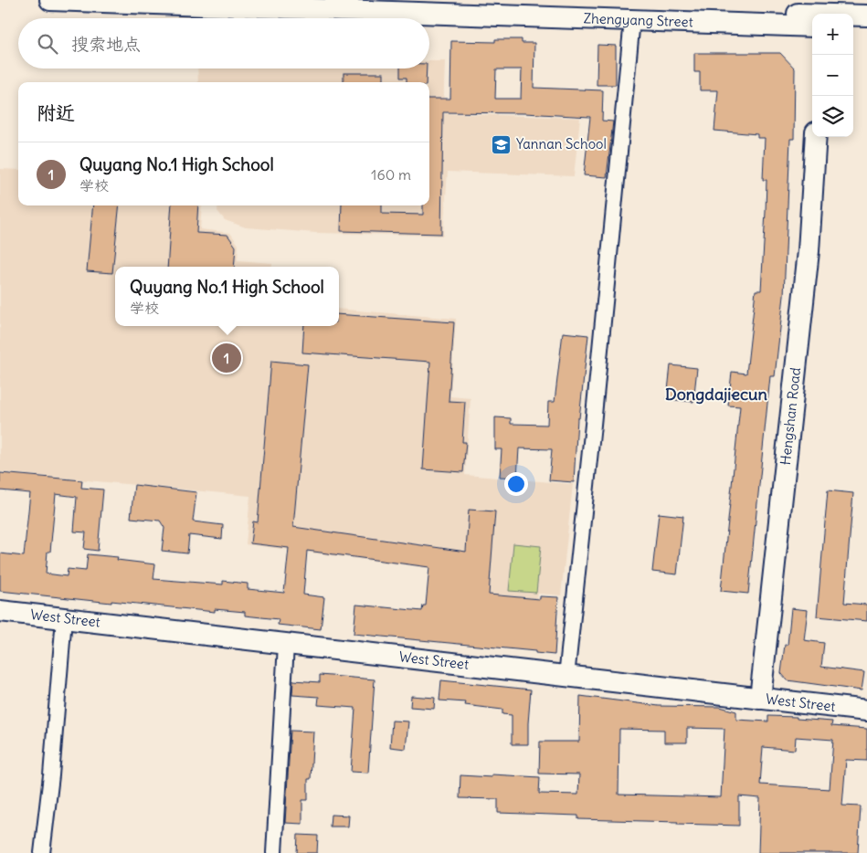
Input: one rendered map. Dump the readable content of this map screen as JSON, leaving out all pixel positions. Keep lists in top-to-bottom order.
{
  "streets": {
    "street": ["Zhengyang Street", "Hengshan Road", "West Street"]
  },
  "crossings": [
    ["Hengshan Road", "West Street"]
  ],
  "districts": ["Dongdajiecun"],
  "places": {
    "school or university": ["Yannan School"]
  },
  "page": {
    "map_buttons": ["+", "−"],
    "search": "搜索地点",
    "heading": "附近",
    "list": [
      {
        "mark": "1",
        "name": "Quyang No.1 High School",
        "note": "学校",
        "value": "160 m"
      }
    ],
    "popup": ["Quyang No.1 High School", "学校"],
    "pins": "1"
  }
}
